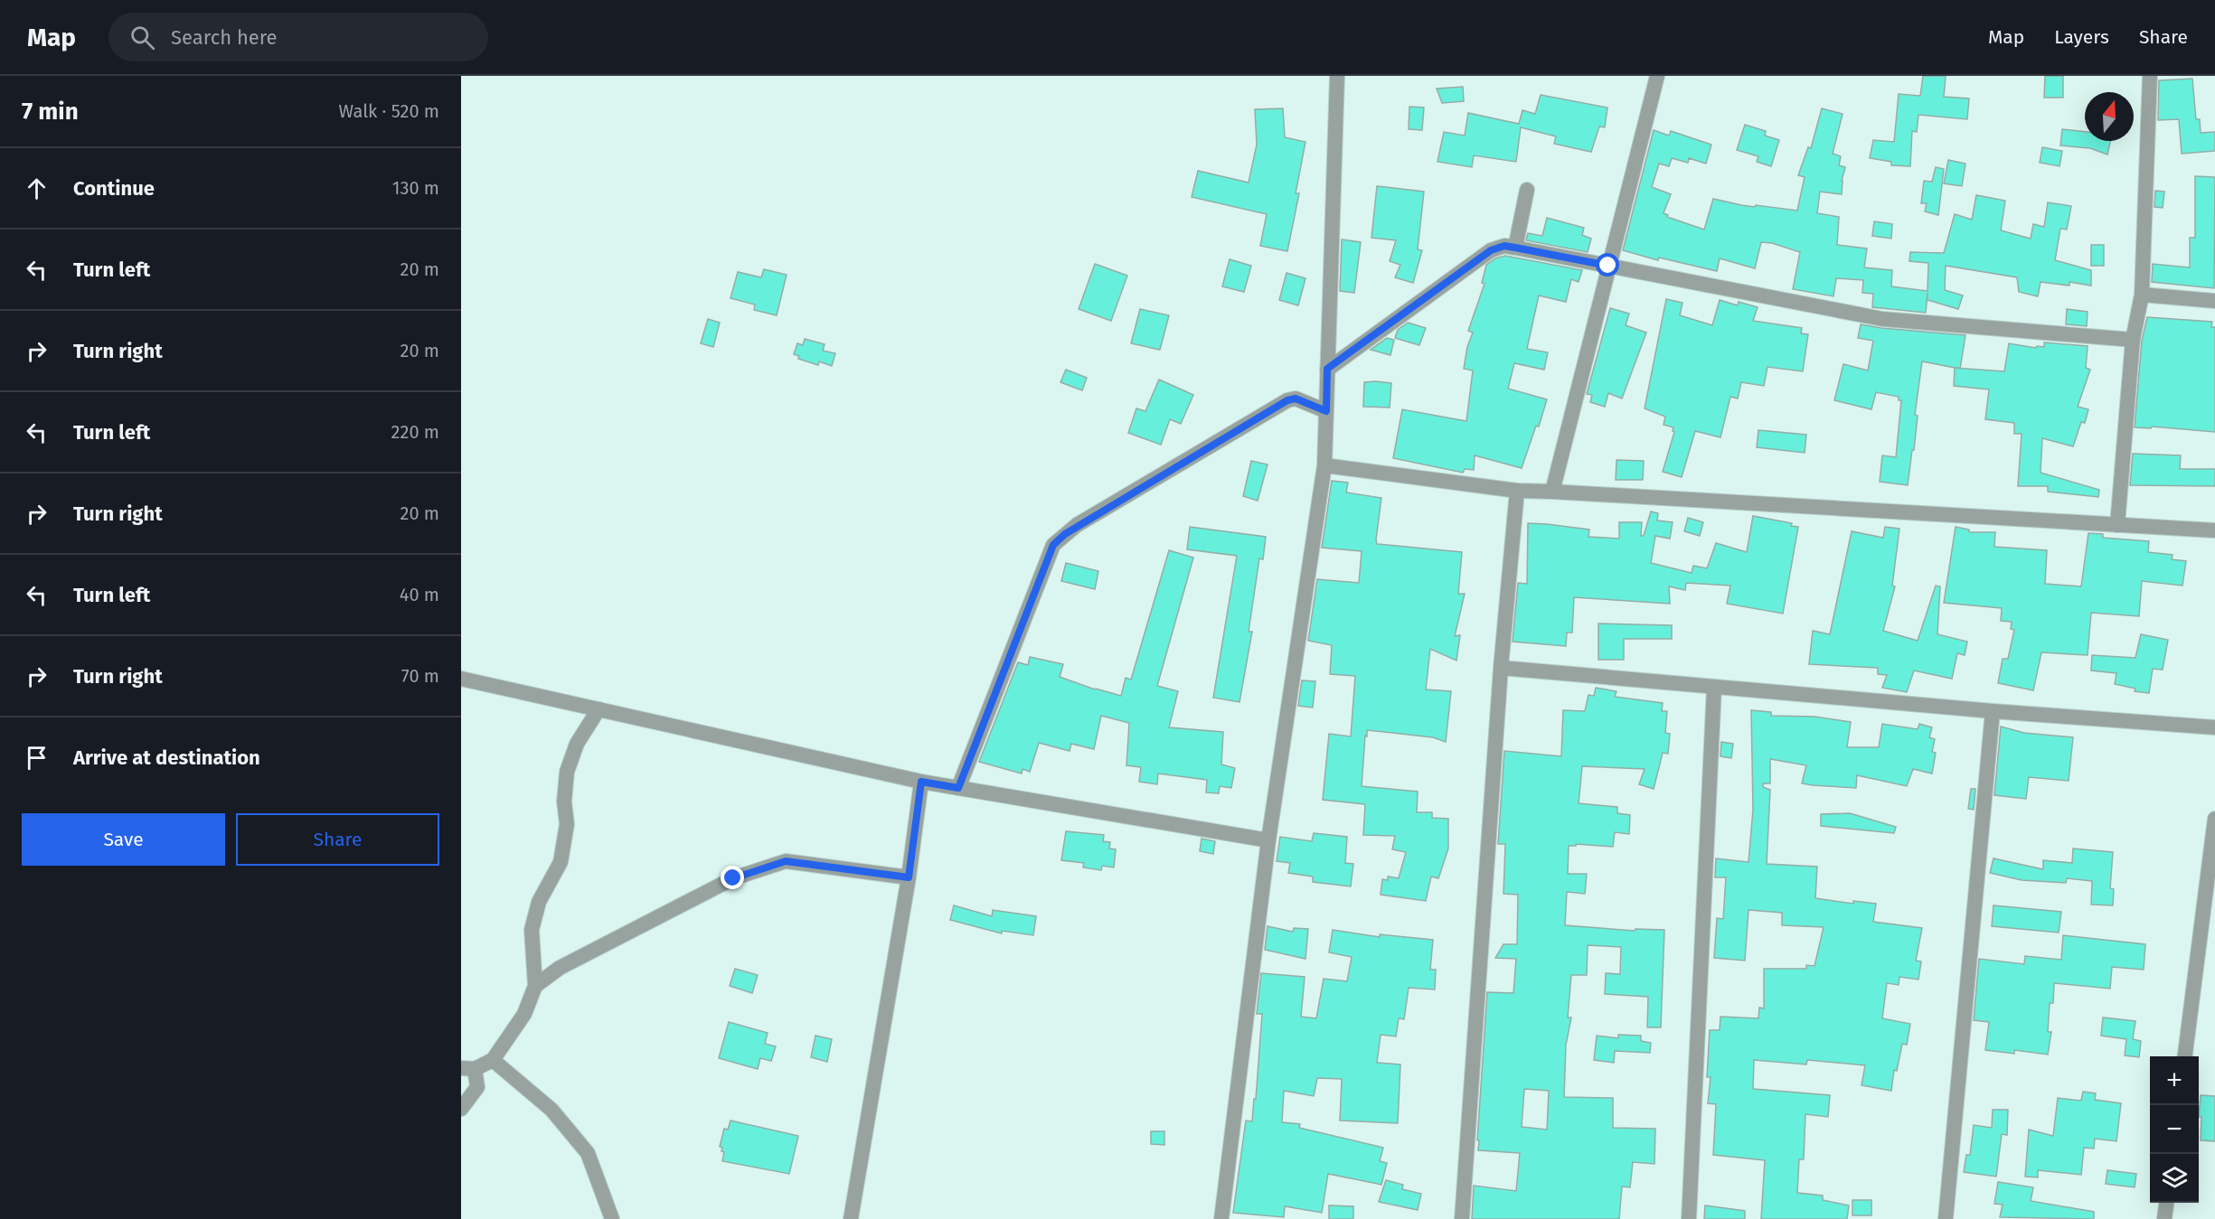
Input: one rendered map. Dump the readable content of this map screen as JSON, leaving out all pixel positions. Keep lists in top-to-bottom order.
{
  "north": "top",
  "page": {
    "header": "Map",
    "search": "Search here",
    "nav": ["Map", "Layers", "Share"],
    "heading": ["7 min", "Walk · 520 m"],
    "list": [
      ["Continue", "130 m"],
      ["Turn left", "20 m"],
      ["Turn right", "20 m"],
      ["Turn left", "220 m"],
      ["Turn right", "20 m"],
      ["Turn left", "40 m"],
      ["Turn right", "70 m"],
      "Arrive at destination"
    ],
    "buttons": ["Save", "Share"],
    "map_buttons": ["+", "−"]
  }
}
